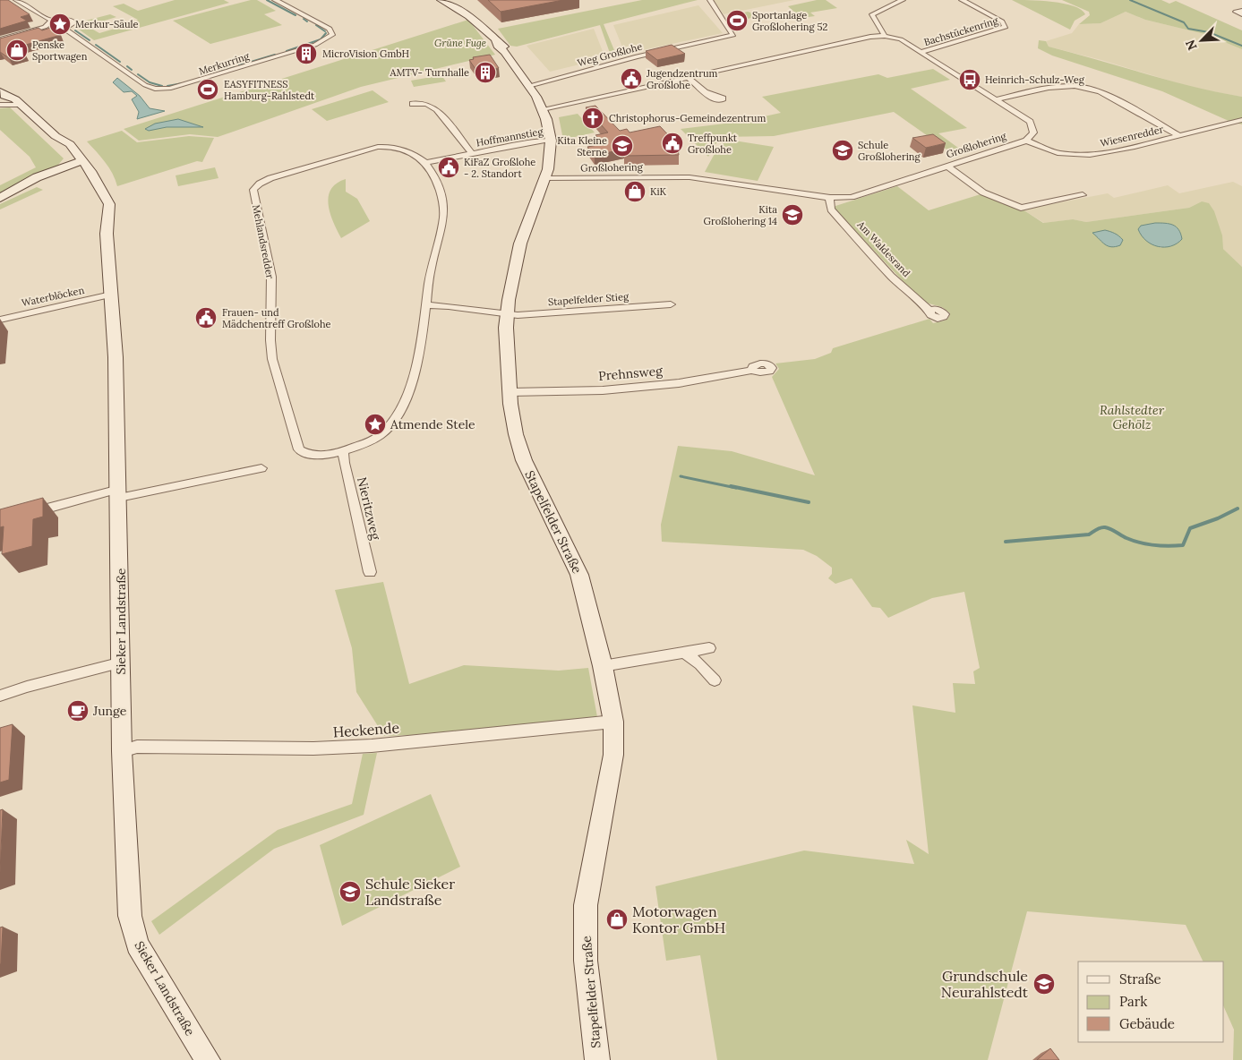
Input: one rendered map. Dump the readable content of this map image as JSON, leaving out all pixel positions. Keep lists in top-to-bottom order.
{
  "streets": {
    "main road": ["Stapelfelder Straße", "Sieker Landstraße"],
    "street": [
      "Bachstückenring",
      "Weg Großlohe",
      "Merkurring",
      "Wiesenredder",
      "Hoffmannstieg",
      "Großlohering",
      "Mehlandsredder",
      "Am Waldesrand",
      "Waterblöcken",
      "Stapelfelder Stieg",
      "Prehnsweg",
      "Nieritzweg",
      "Heckende"
    ]
  },
  "crossings": [
    ["Weg Großlohe", "Stapelfelder Straße"],
    ["Wiesenredder", "Großlohering"],
    ["Hoffmannstieg", "Mehlandsredder"],
    ["Hoffmannstieg", "Stapelfelder Straße"],
    ["Großlohering", "Am Waldesrand"],
    ["Großlohering", "Stapelfelder Straße"],
    ["Mehlandsredder", "Nieritzweg"],
    ["Waterblöcken", "Sieker Landstraße"],
    ["Stapelfelder Stieg", "Stapelfelder Straße"],
    ["Prehnsweg", "Stapelfelder Straße"],
    ["Stapelfelder Straße", "Heckende"],
    ["Sieker Landstraße", "Heckende"]
  ],
  "parks": ["Grüne Fuge", "Rahlstedter Gehölz"],
  "places": {
    "sports": ["Sportanlage Großlohering 52", "EASYFITNESS Hamburg-Rahlstedt"],
    "place": ["Merkur-Säule", "Atmende Stele"],
    "shop": ["Penske Sportwagen", "KiK", "Motorwagen Kontor GmbH"],
    "building": ["MicroVision GmbH", "AMTV- Turnhalle"],
    "public building": [
      "Jugendzentrum Großlohe",
      "Treffpunkt Großlohe",
      "KiFaZ Großlohe - 2. Standort",
      "Frauen- und Mädchentreff Großlohe"
    ],
    "bus stop": ["Heinrich-Schulz-Weg"],
    "church": ["Christophorus-Gemeindezentrum"],
    "school or university": [
      "Kita Kleine Sterne",
      "Schule Großlohering",
      "Kita Großlohering 14",
      "Schule Sieker Landstraße",
      "Grundschule Neurahlstedt"
    ],
    "cafe": ["Junge"]
  },
  "legend": ["Straße", "Park", "Gebäude"],
  "north": "bottom left"
}
